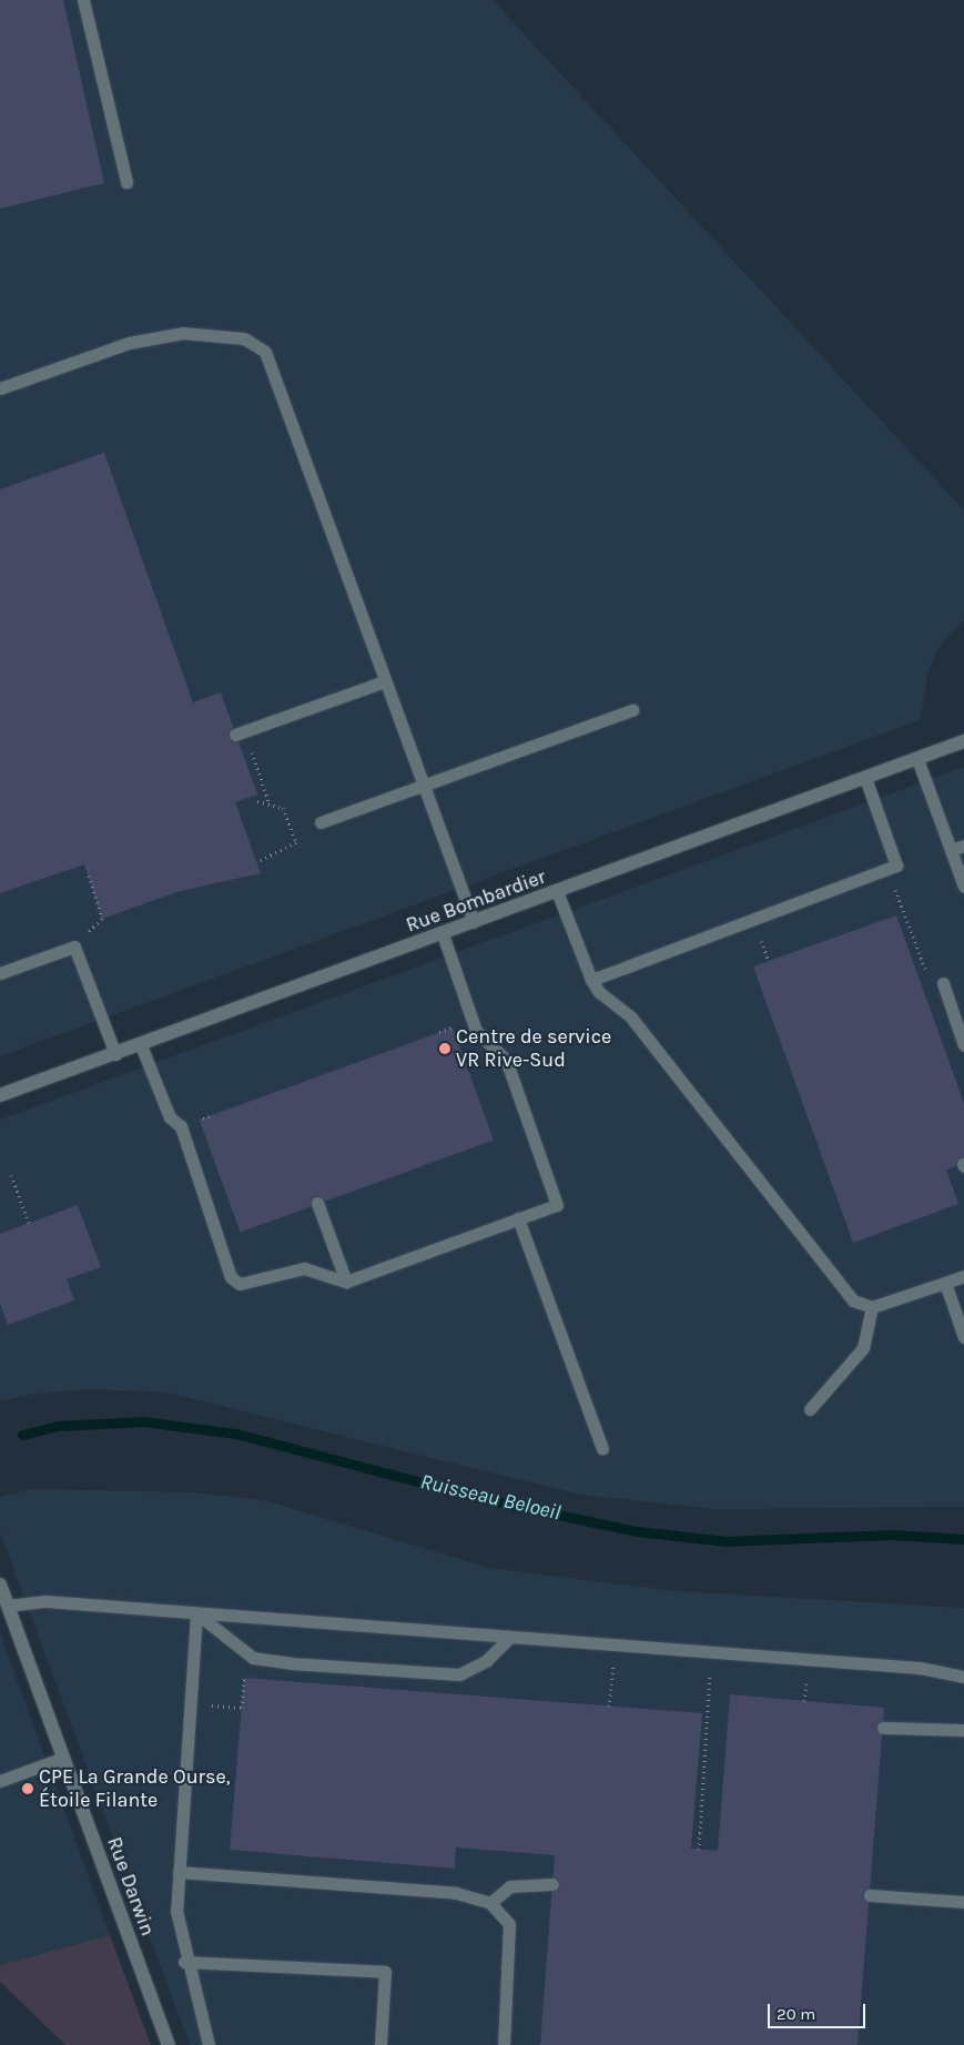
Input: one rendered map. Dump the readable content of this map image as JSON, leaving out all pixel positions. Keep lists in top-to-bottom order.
{
  "streets": {
    "street": ["Rue Bombardier", "Rue Darwin"]
  },
  "water": ["Ruisseau Beloeil"],
  "places": ["Centre de service VR Rive-Sud", "CPE La Grande Ourse, Étoile Filante"],
  "scale_bar": "20 m"
}
